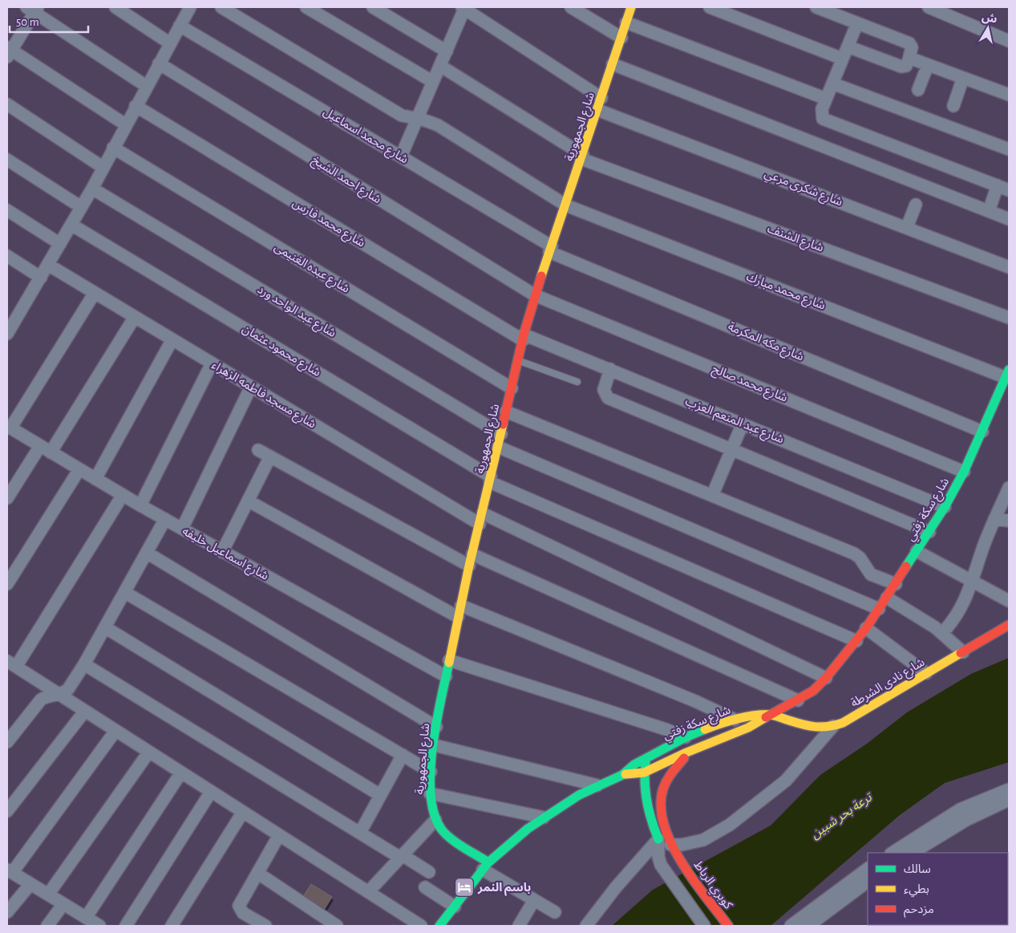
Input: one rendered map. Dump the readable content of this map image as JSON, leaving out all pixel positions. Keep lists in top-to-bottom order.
{
  "streets": {
    "street": [
      "شارع الجمهورية",
      "شارع محمد اسماعيل",
      "شارع احمد الشيخ",
      "شارع شكرى مرعي",
      "شارع محمد فارس",
      "شارع الشنف",
      "شارع عبده الغنيمى",
      "شارع محمد مبارك",
      "شارع عبد الواحد ورد",
      "شارع مكه المكرمة",
      "شارع محمود عثمان",
      "شارع محمد صالح",
      "شارع مسجد فاطمه الزهراء",
      "شارع عبد المنعم العزب",
      "شارع سكة زفتي",
      "شارع اسماعيل خليفه",
      "شارع نادى الشرطة",
      "كوبري الرباط"
    ]
  },
  "crossings": [
    ["شارع الجمهورية", "شارع محمد اسماعيل"],
    ["شارع الجمهورية", "شارع احمد الشيخ"],
    ["شارع الجمهورية", "شارع شكرى مرعي"],
    ["شارع الجمهورية", "شارع محمد فارس"],
    ["شارع الجمهورية", "شارع الشنف"],
    ["شارع الجمهورية", "شارع عبده الغنيمى"],
    ["شارع الجمهورية", "شارع محمد مبارك"],
    ["شارع الجمهورية", "شارع عبد الواحد ورد"],
    ["شارع الجمهورية", "شارع مكه المكرمة"],
    ["شارع الجمهورية", "شارع محمود عثمان"],
    ["شارع الجمهورية", "شارع محمد صالح"],
    ["شارع الجمهورية", "شارع مسجد فاطمه الزهراء"],
    ["شارع الجمهورية", "شارع عبد المنعم العزب"],
    ["شارع الجمهورية", "شارع سكة زفتي"],
    ["شارع الجمهورية", "شارع اسماعيل خليفه"],
    ["شارع محمد اسماعيل", "شارع مكه المكرمة"],
    ["شارع احمد الشيخ", "شارع محمد صالح"],
    ["شارع محمد فارس", "شارع عبد المنعم العزب"],
    ["شارع محمد مبارك", "شارع سكة زفتي"],
    ["شارع مكه المكرمة", "شارع سكة زفتي"],
    ["شارع محمود عثمان", "شارع سكة زفتي"],
    ["شارع محمد صالح", "شارع سكة زفتي"],
    ["شارع مسجد فاطمه الزهراء", "شارع سكة زفتي"],
    ["شارع عبد المنعم العزب", "شارع سكة زفتي"],
    ["شارع سكة زفتي", "شارع نادى الشرطة"]
  ],
  "water": ["ترعة بحر شبين"],
  "places": {
    "hotel": ["باسم النمر"]
  },
  "legend": ["سالك", "بطيء", "مزدحم"],
  "scale_bar": "50 m",
  "north": "top"
}
